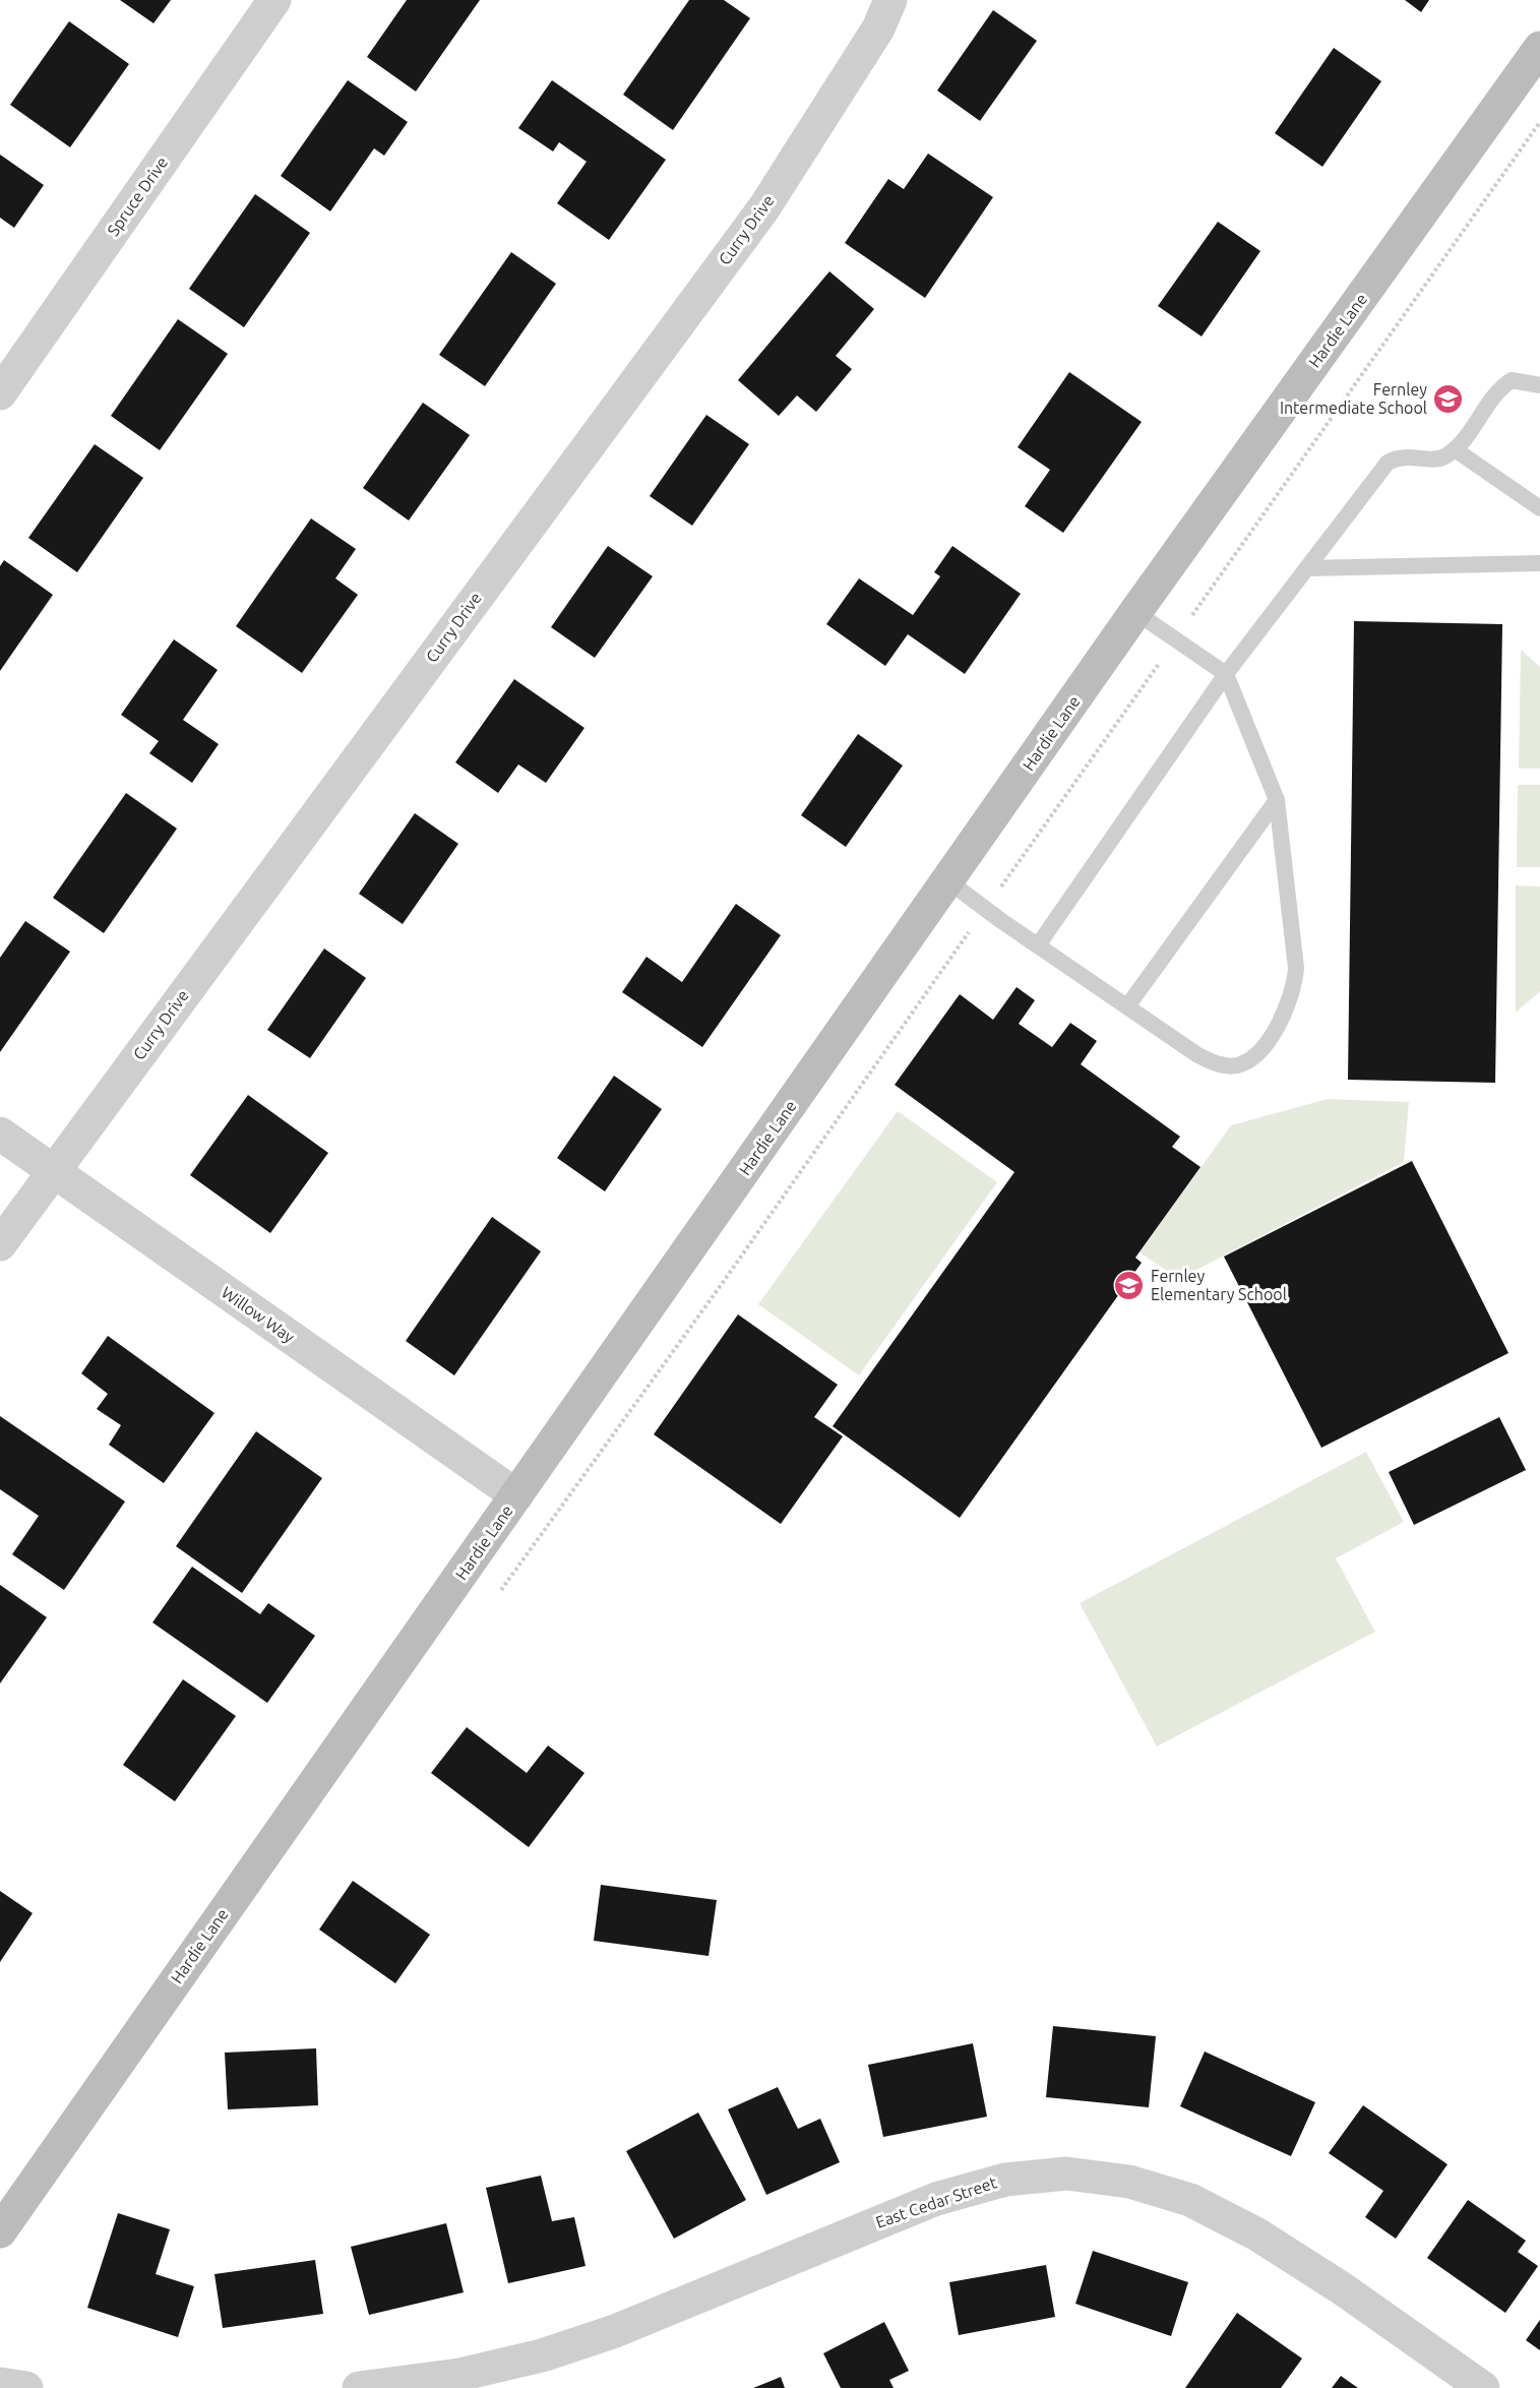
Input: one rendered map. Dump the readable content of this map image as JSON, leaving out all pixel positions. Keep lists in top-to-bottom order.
{
  "streets": {
    "street": [
      "Spruce Drive",
      "Curry Drive",
      "Hardie Lane",
      "Willow Way",
      "East Cedar Street"
    ]
  },
  "crossings": [
    ["Curry Drive", "Willow Way"],
    ["Hardie Lane", "Willow Way"]
  ],
  "places": {
    "school or university": ["Fernley Intermediate School", "Fernley Elementary School"]
  }
}
